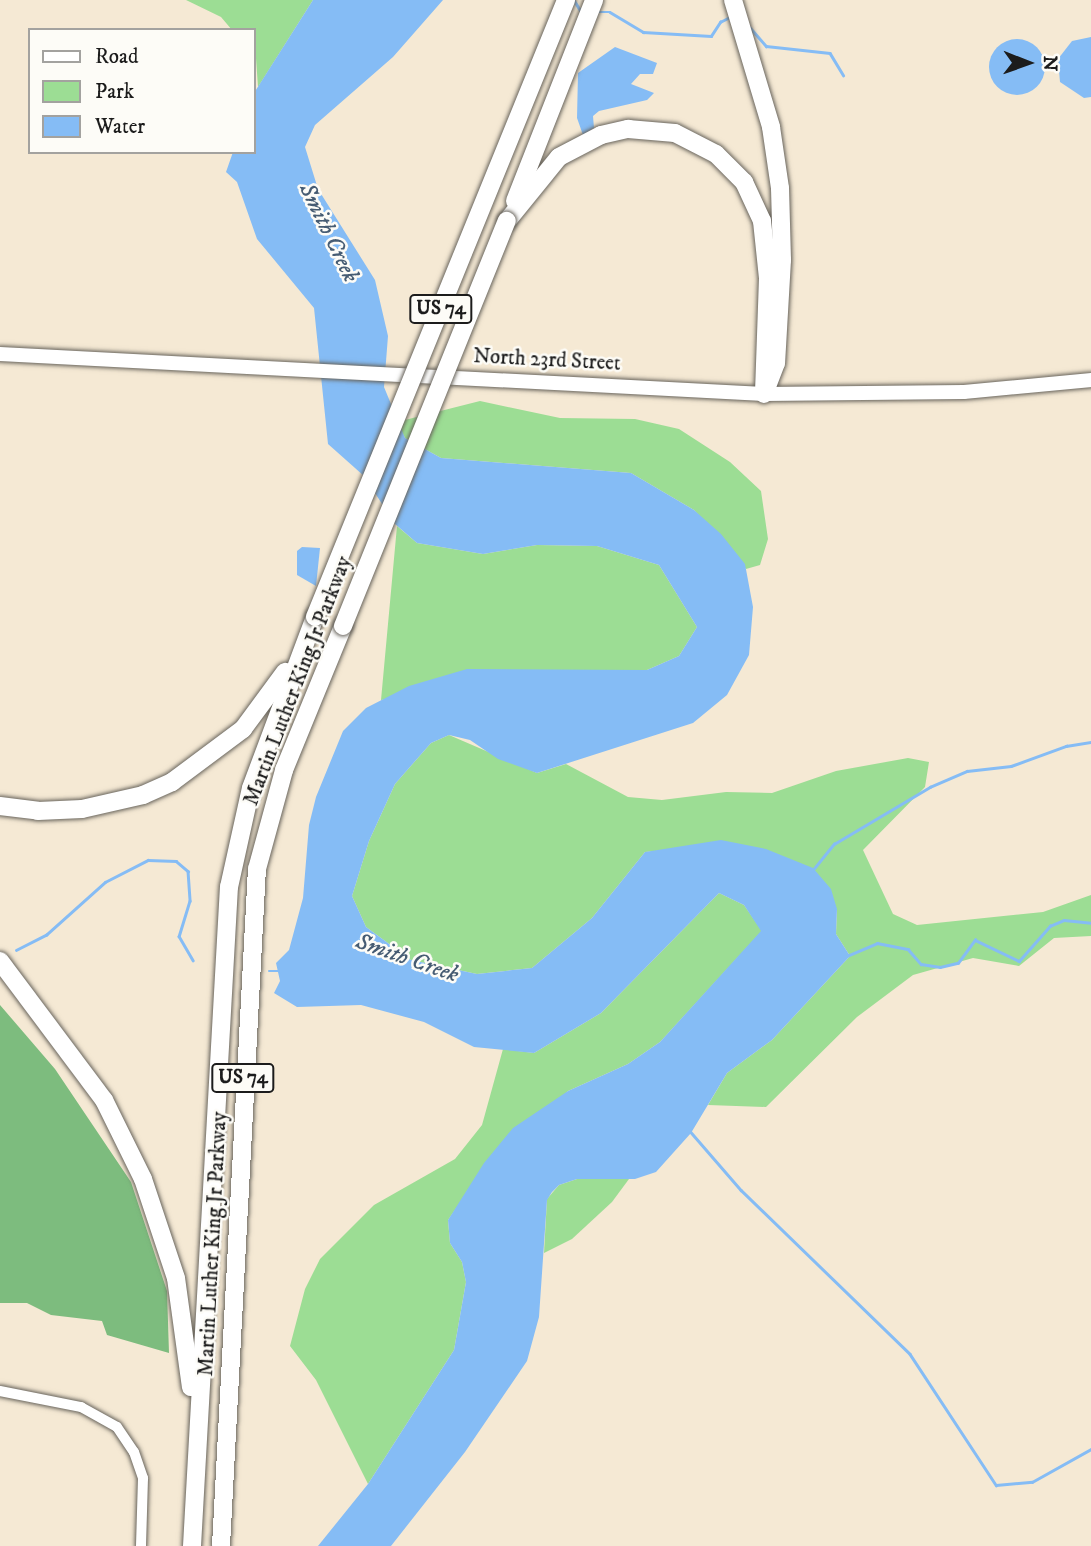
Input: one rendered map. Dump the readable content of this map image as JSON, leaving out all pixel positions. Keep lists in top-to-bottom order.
{
  "streets": {
    "highway": ["US 74", "Martin Luther King Jr Parkway"],
    "main road": ["North 23rd Street"]
  },
  "water": ["Smith Creek"],
  "legend": ["Road", "Park", "Water"],
  "north": "right"
}
